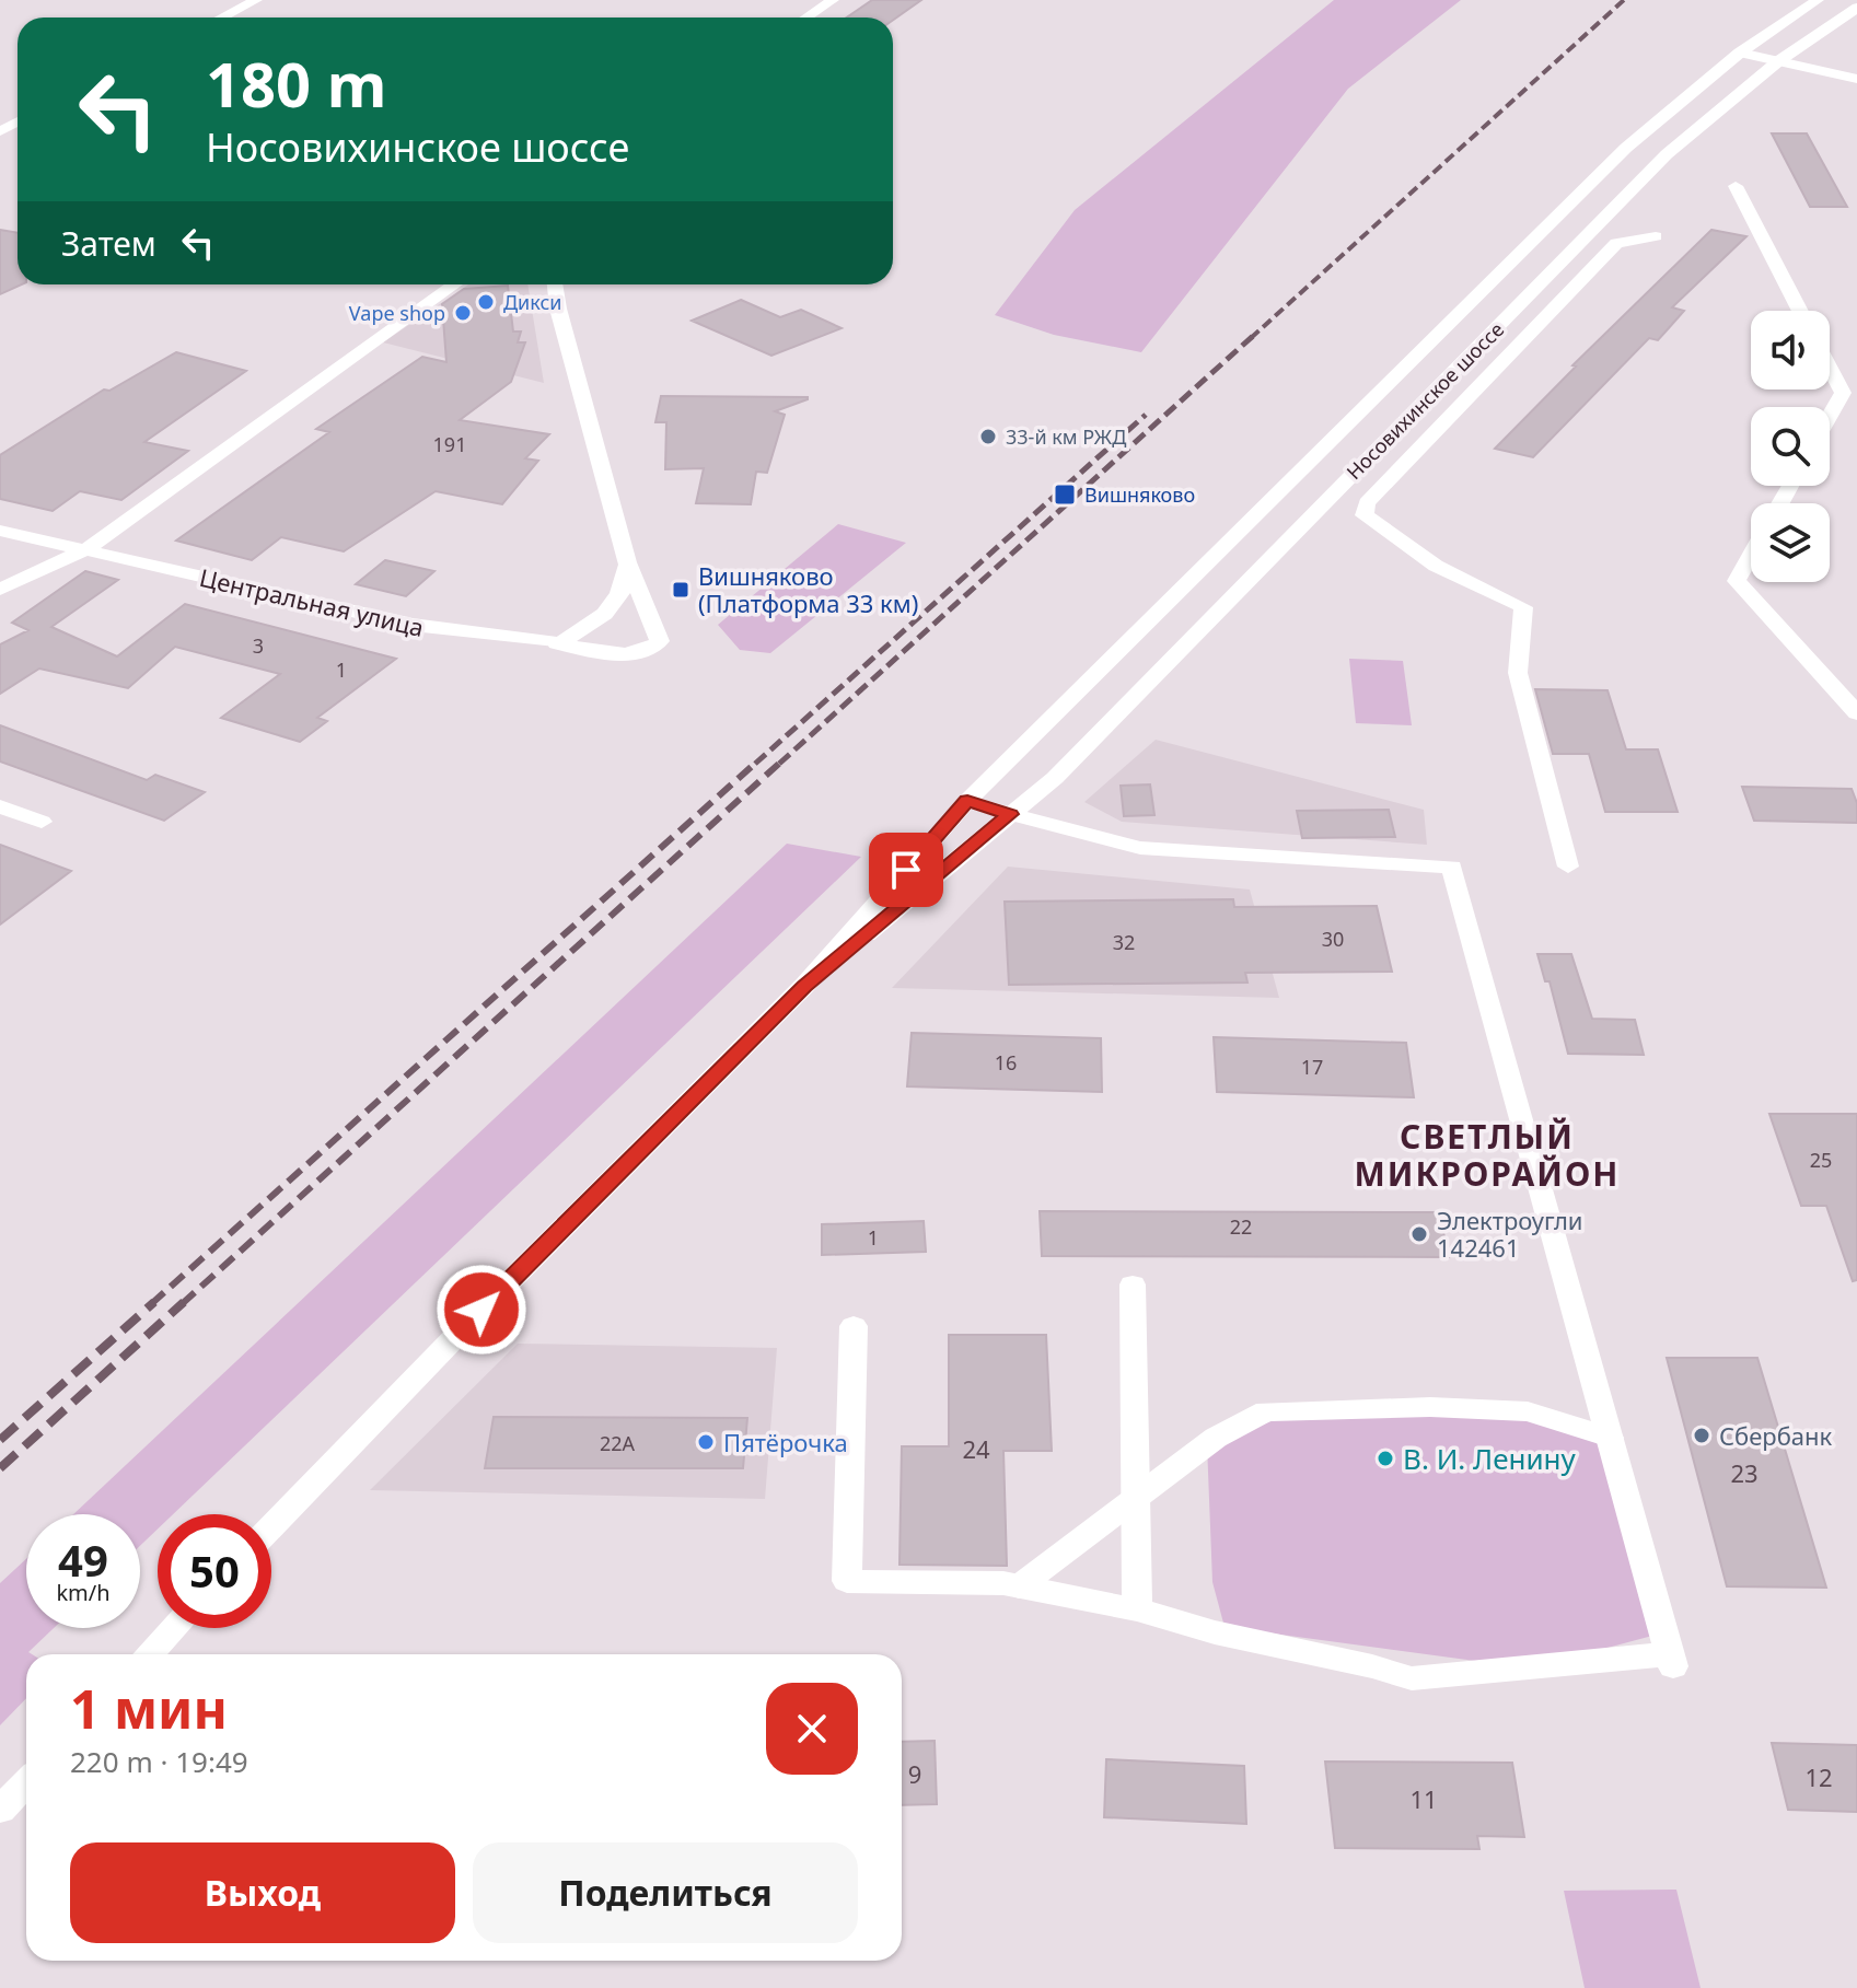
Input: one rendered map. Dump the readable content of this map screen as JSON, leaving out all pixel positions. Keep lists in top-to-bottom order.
{
  "streets": {
    "street": ["Носовихинское шоссе", "Центральная улица"]
  },
  "districts": ["СВЕТЛЫЙ МИКРОРАЙОН"],
  "places": {
    "other": [
      "Дикси",
      "Vape shop",
      "33-й км РЖД",
      "Электроугли 142461",
      "Сбербанк",
      "Пятёрочка",
      "В. И. Ленину"
    ],
    "transit": ["Вишняково", "Вишняково (Платформа 33 км)"]
  },
  "house_numbers": [
    "191",
    "3",
    "1",
    "30",
    "32",
    "16",
    "17",
    "25",
    "22",
    "1",
    "22А",
    "24",
    "23",
    "9",
    "12",
    "11"
  ],
  "page": {
    "turn": ["180 m", "Носовихинское шоссе"],
    "then": "Затем",
    "speed": "49 km/h",
    "limit": "50",
    "heading": ["1 мин", "220 m · 19:49"],
    "buttons": ["Выход", "Поделиться"]
  }
}
